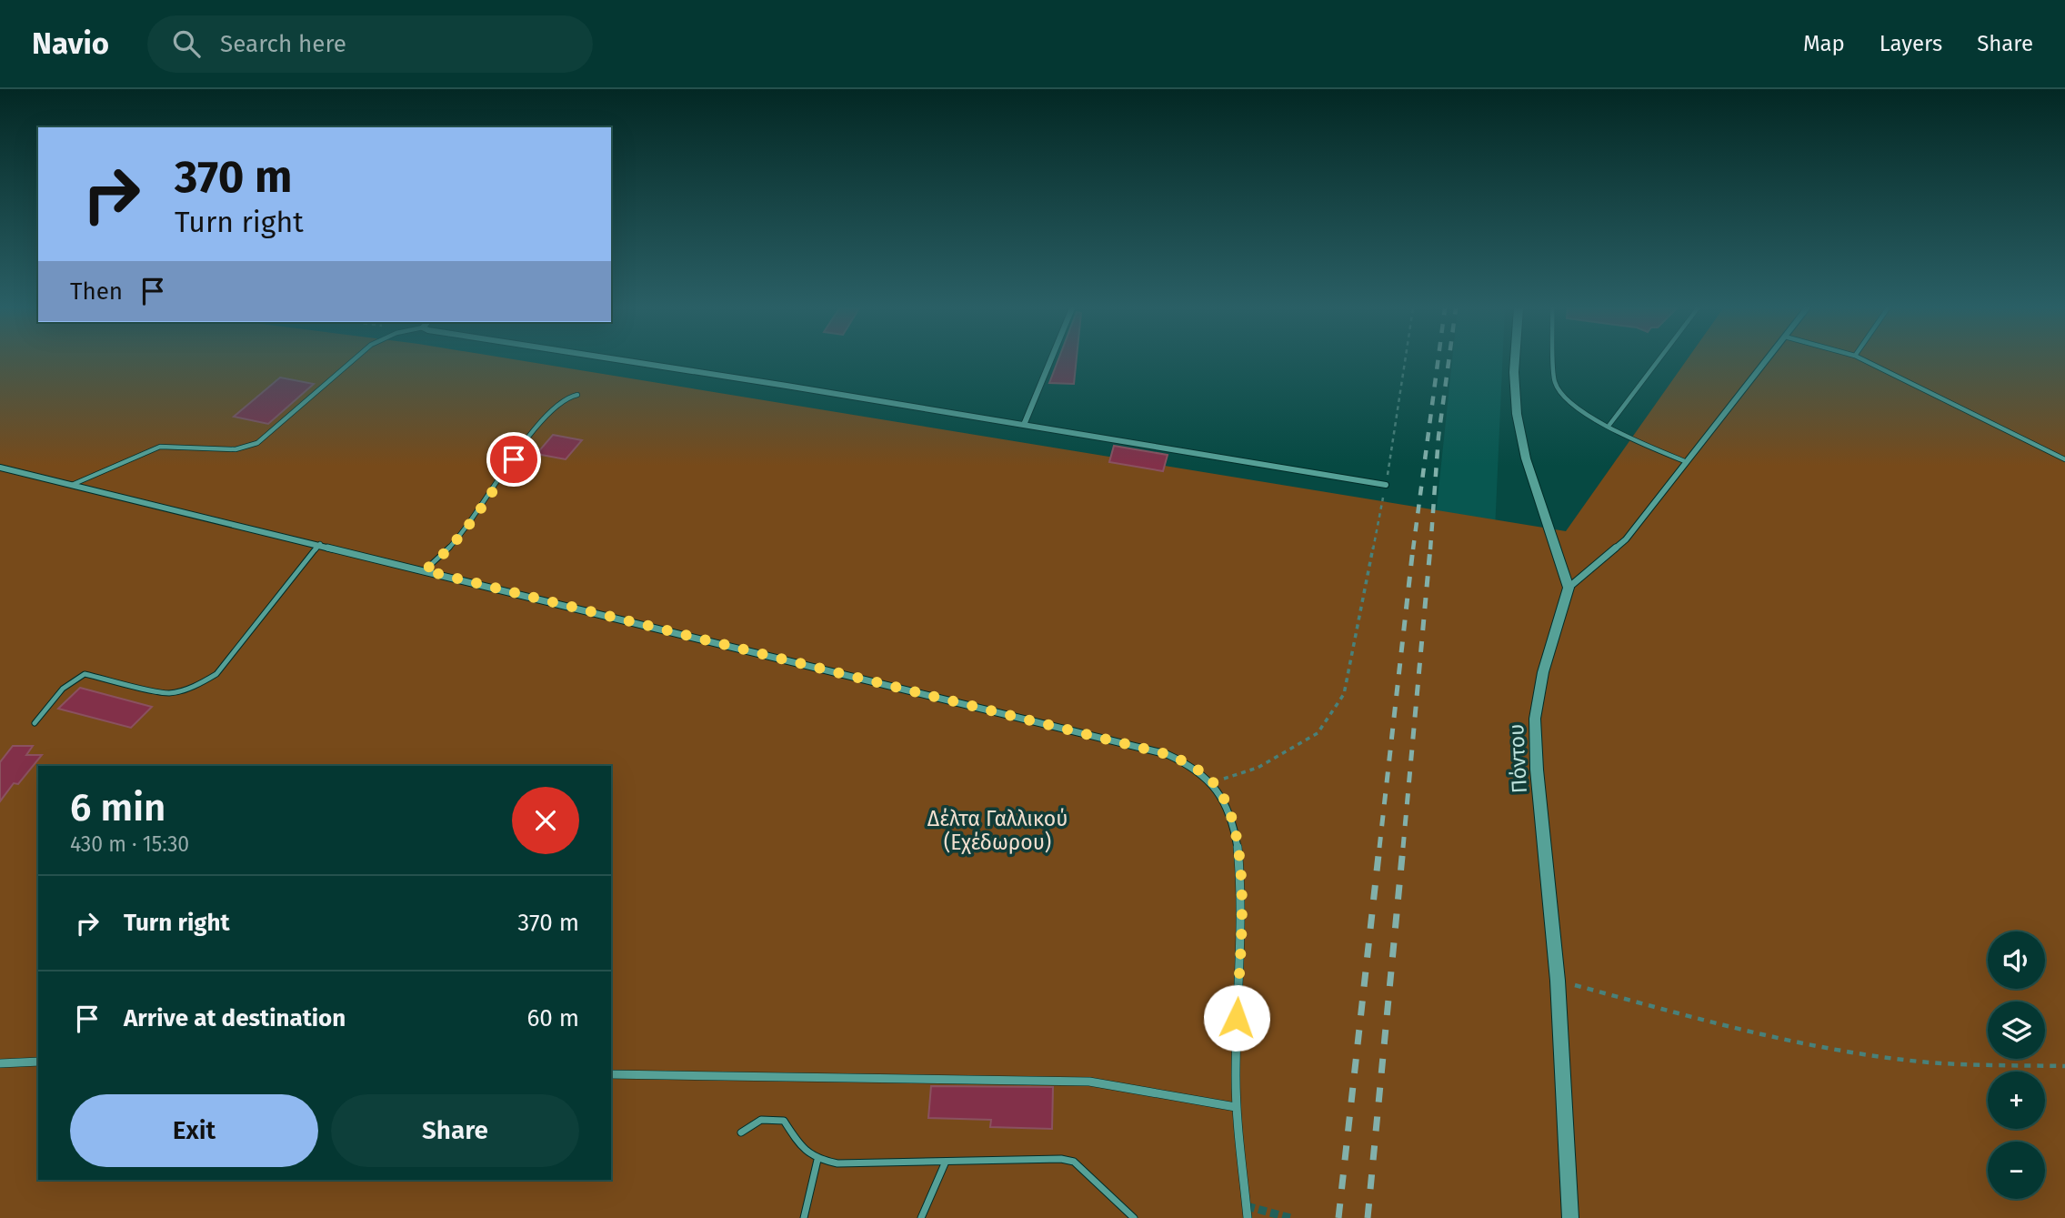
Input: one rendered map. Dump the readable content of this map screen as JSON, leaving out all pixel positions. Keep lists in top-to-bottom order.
{
  "streets": {
    "street": ["Πόντου"]
  },
  "parks": ["Δέλτα Γαλλικού (Εχέδωρου)"],
  "page": {
    "header": "Navio",
    "search": "Search here",
    "nav": ["Map", "Layers", "Share"],
    "turn": ["370 m", "Turn right"],
    "then": "Then",
    "heading": ["6 min", "430 m · 15:30"],
    "list": [
      {
        "name": "Turn right",
        "value": "370 m"
      },
      {
        "name": "Arrive at destination",
        "value": "60 m"
      }
    ],
    "map_buttons": ["+", "−"],
    "buttons": ["Exit", "Share"]
  }
}
